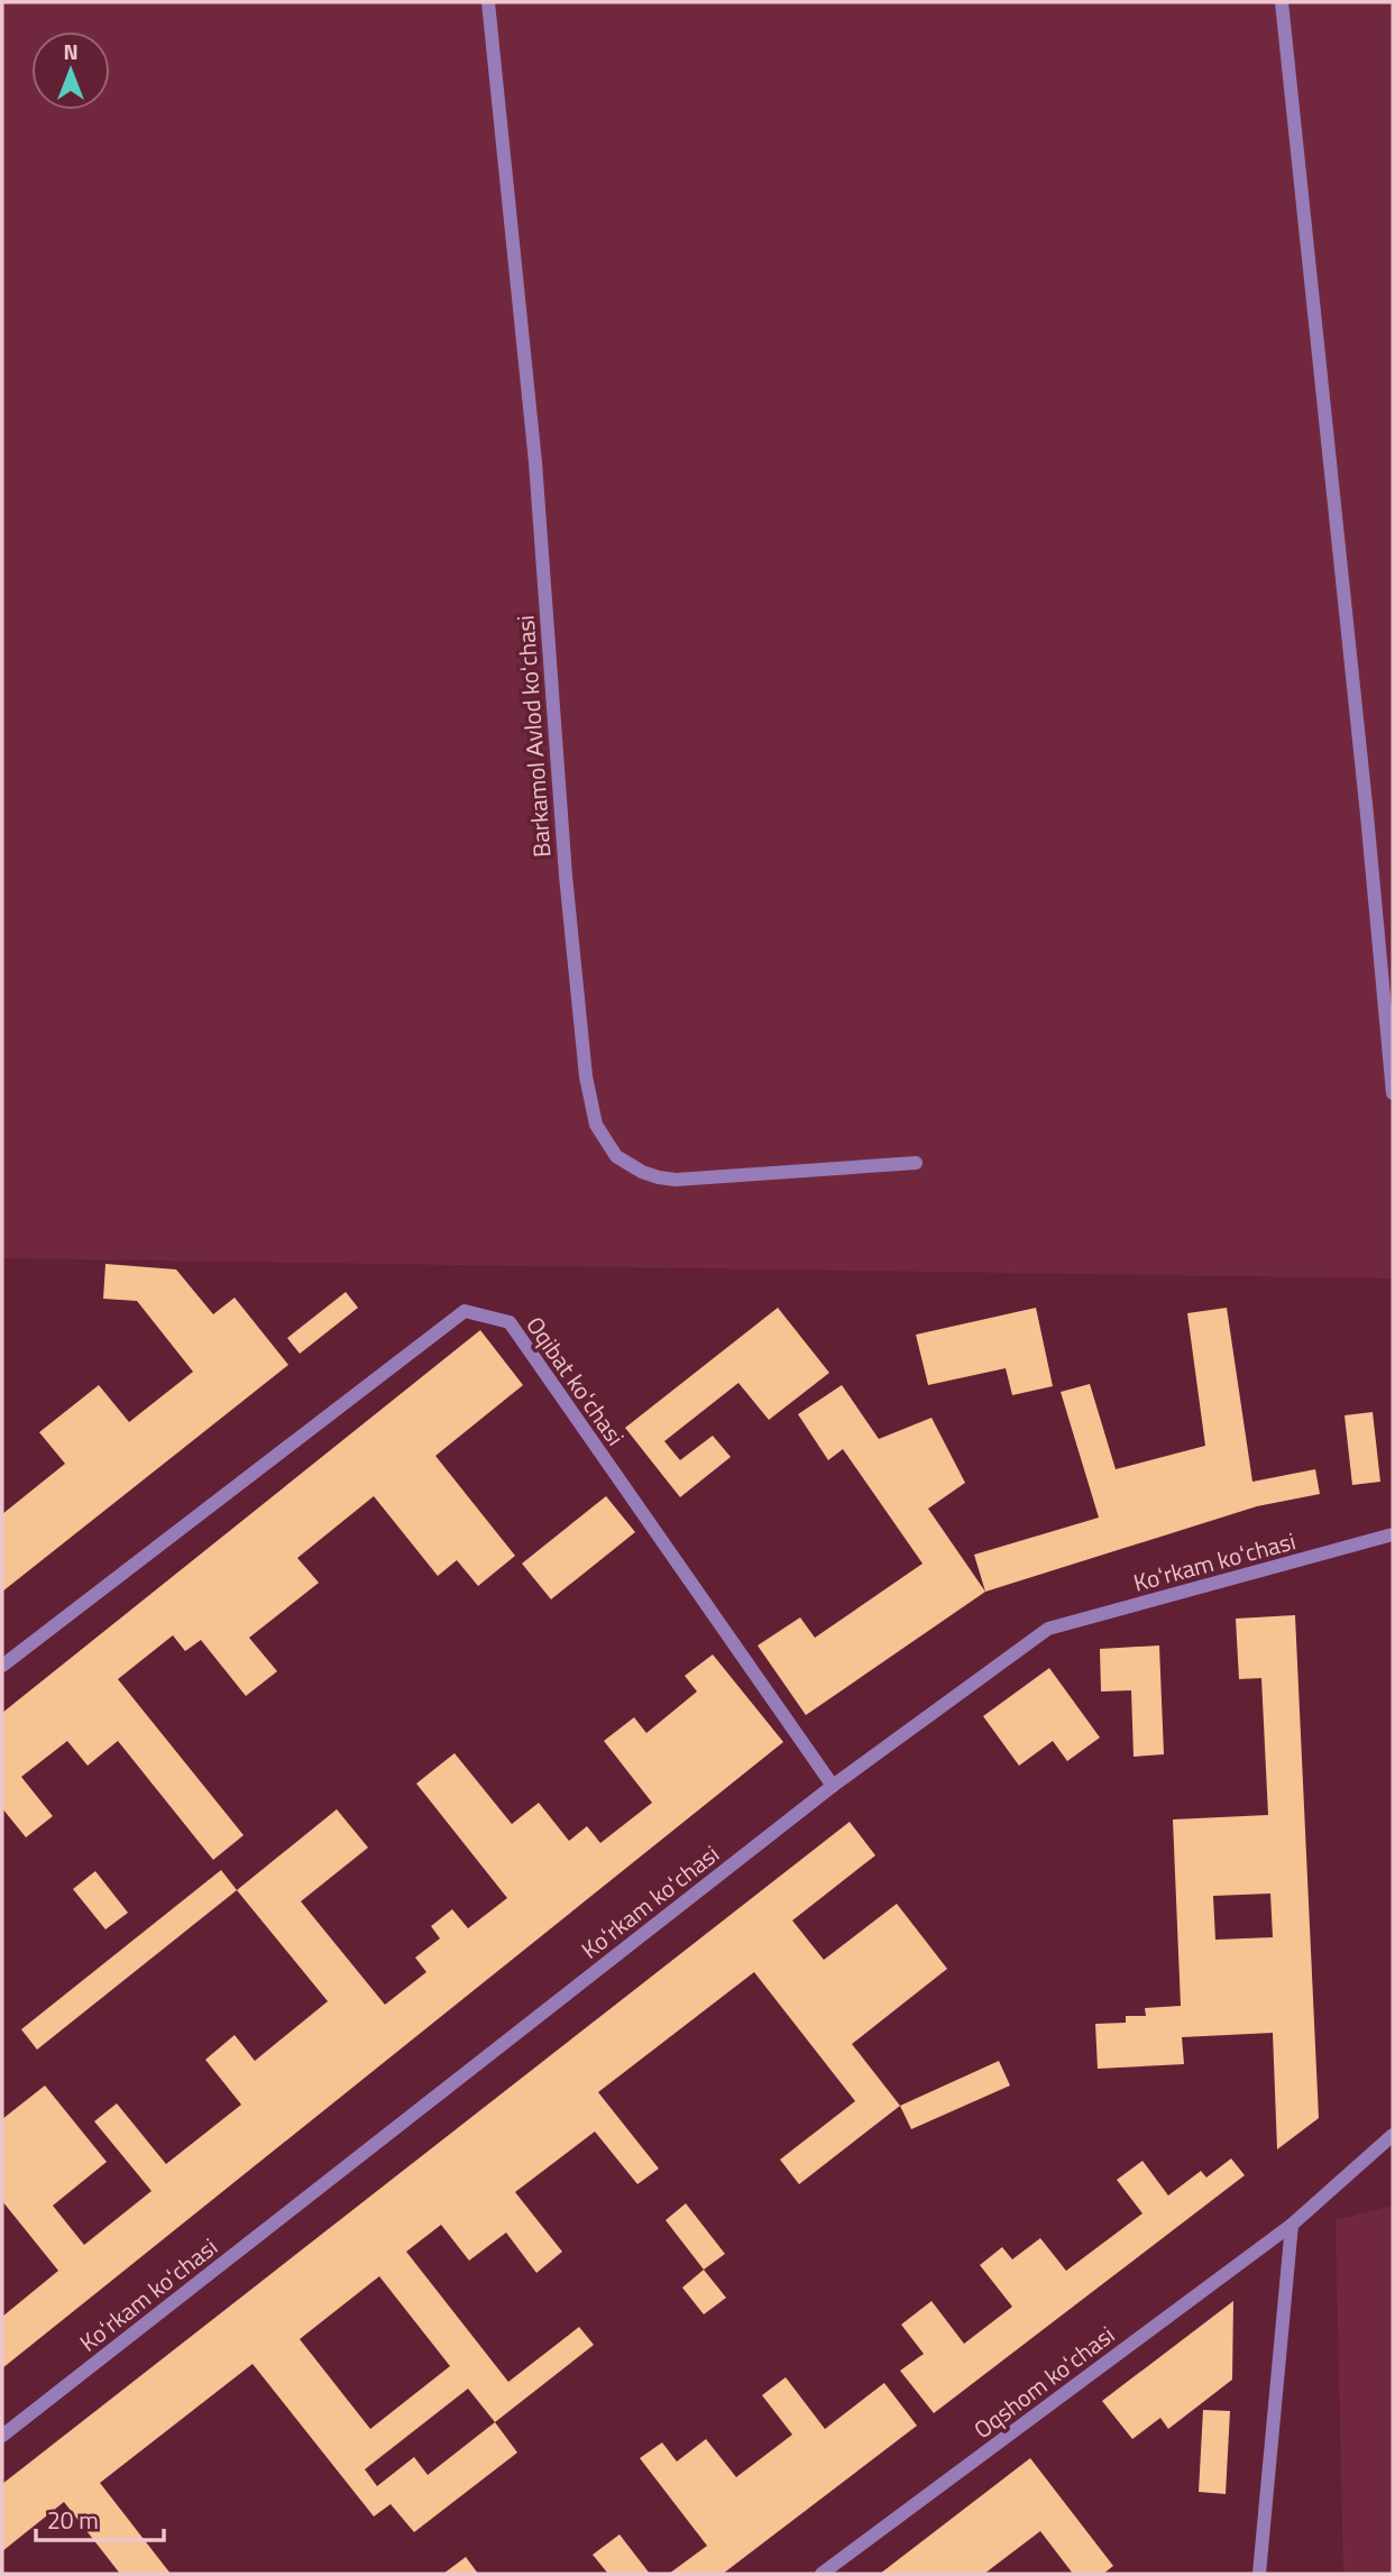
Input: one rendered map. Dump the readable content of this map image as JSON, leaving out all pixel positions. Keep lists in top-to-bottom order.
{
  "streets": {
    "street": [
      "Barkamol Аvlod koʻchasi",
      "Oqibat koʻchasi",
      "Koʻrkam koʻchasi",
      "Oqshom koʻchasi"
    ]
  },
  "crossings": [
    ["Oqibat koʻchasi", "Koʻrkam koʻchasi"]
  ],
  "scale_bar": "20 m",
  "north": "top"
}
